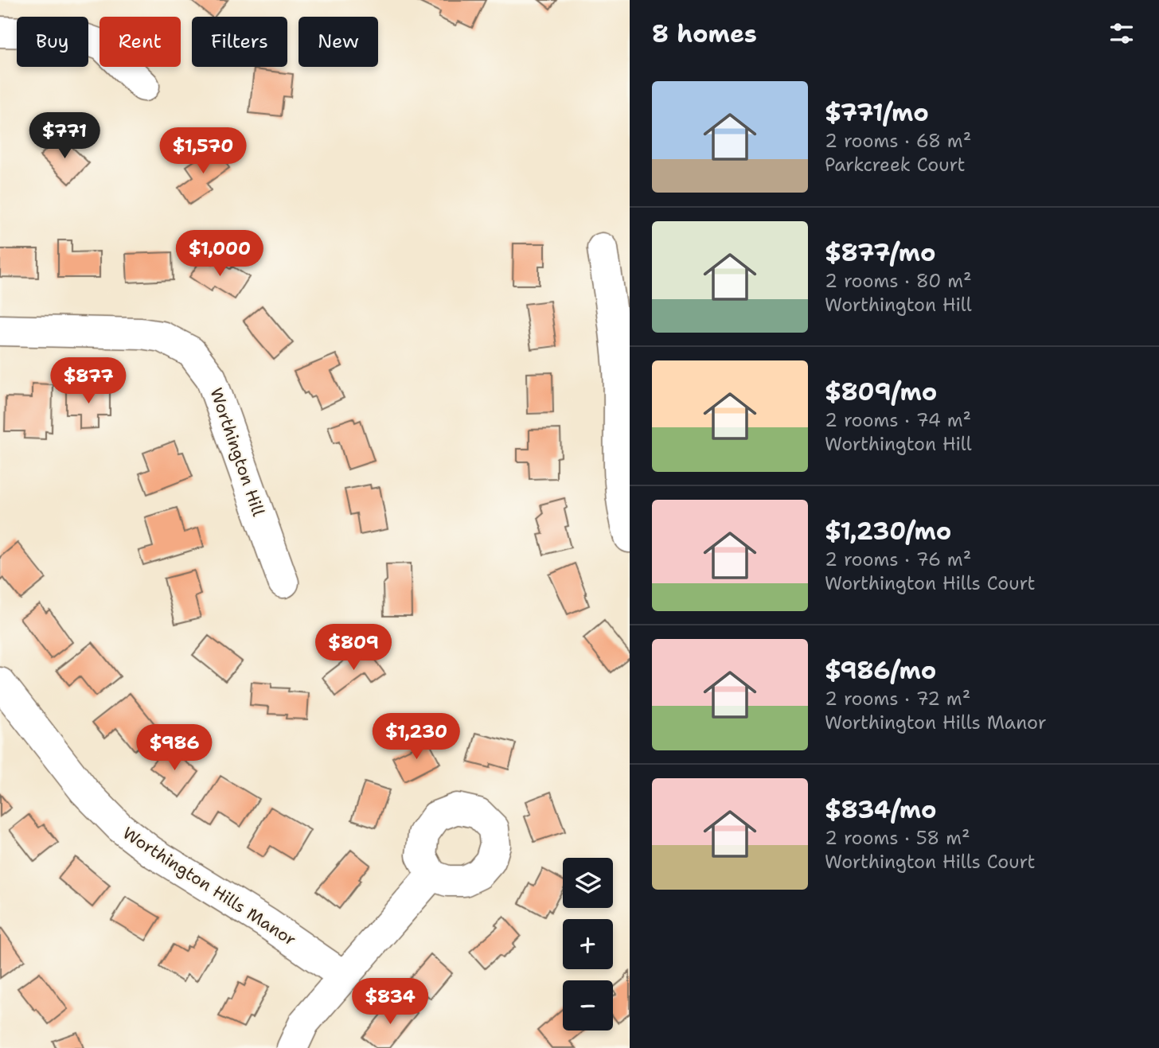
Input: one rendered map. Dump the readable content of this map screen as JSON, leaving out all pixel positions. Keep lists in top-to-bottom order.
{
  "streets": {
    "street": ["Worthington Hill", "Worthington Hills Manor"]
  },
  "page": {
    "heading": "8 homes",
    "chip": [
      "Buy",
      "Rent",
      "Filters",
      "New"
    ],
    "list": [
      {
        "name": "$771/mo",
        "note": "2 rooms · 68 m² · Parkcreek Court"
      },
      {
        "name": "$877/mo",
        "note": "2 rooms · 80 m² · Worthington Hill"
      },
      {
        "name": "$809/mo",
        "note": "2 rooms · 74 m² · Worthington Hill"
      },
      {
        "name": "$1,230/mo",
        "note": "2 rooms · 76 m² · Worthington Hills Court"
      },
      {
        "name": "$986/mo",
        "note": "2 rooms · 72 m² · Worthington Hills Manor"
      },
      {
        "name": "$834/mo",
        "note": "2 rooms · 58 m² · Worthington Hills Court"
      }
    ],
    "price": [
      "$771",
      "$1,570",
      "$1,000",
      "$877",
      "$809",
      "$1,230",
      "$986",
      "$834"
    ],
    "map_buttons": ["+", "−"]
  }
}
